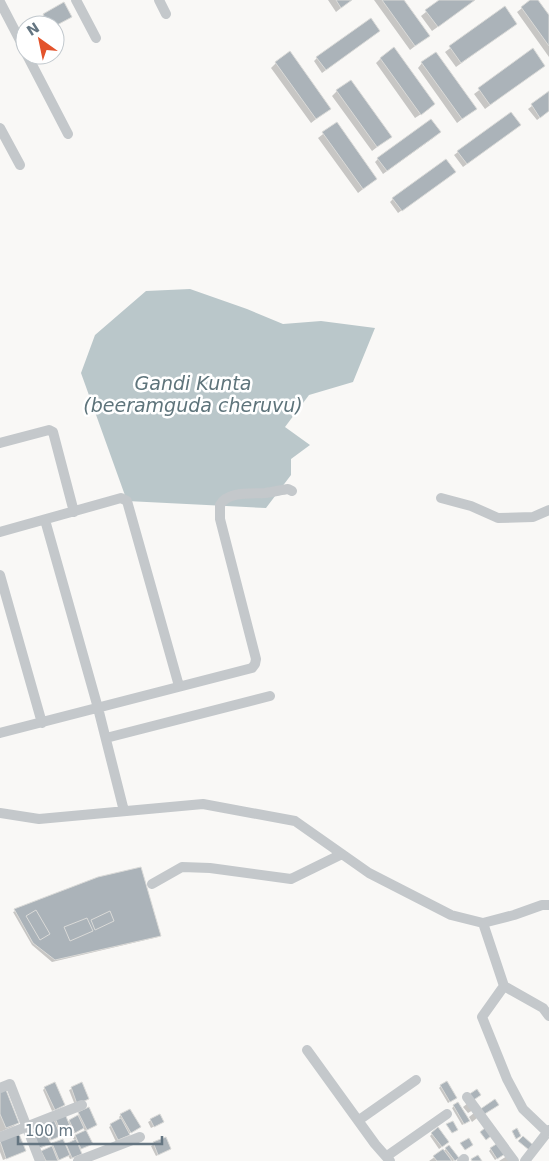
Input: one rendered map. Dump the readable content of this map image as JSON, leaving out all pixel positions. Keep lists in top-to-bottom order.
{
  "water": ["Gandi Kunta (beeramguda cheruvu)"],
  "scale_bar": "100 m",
  "north": "top left"
}
